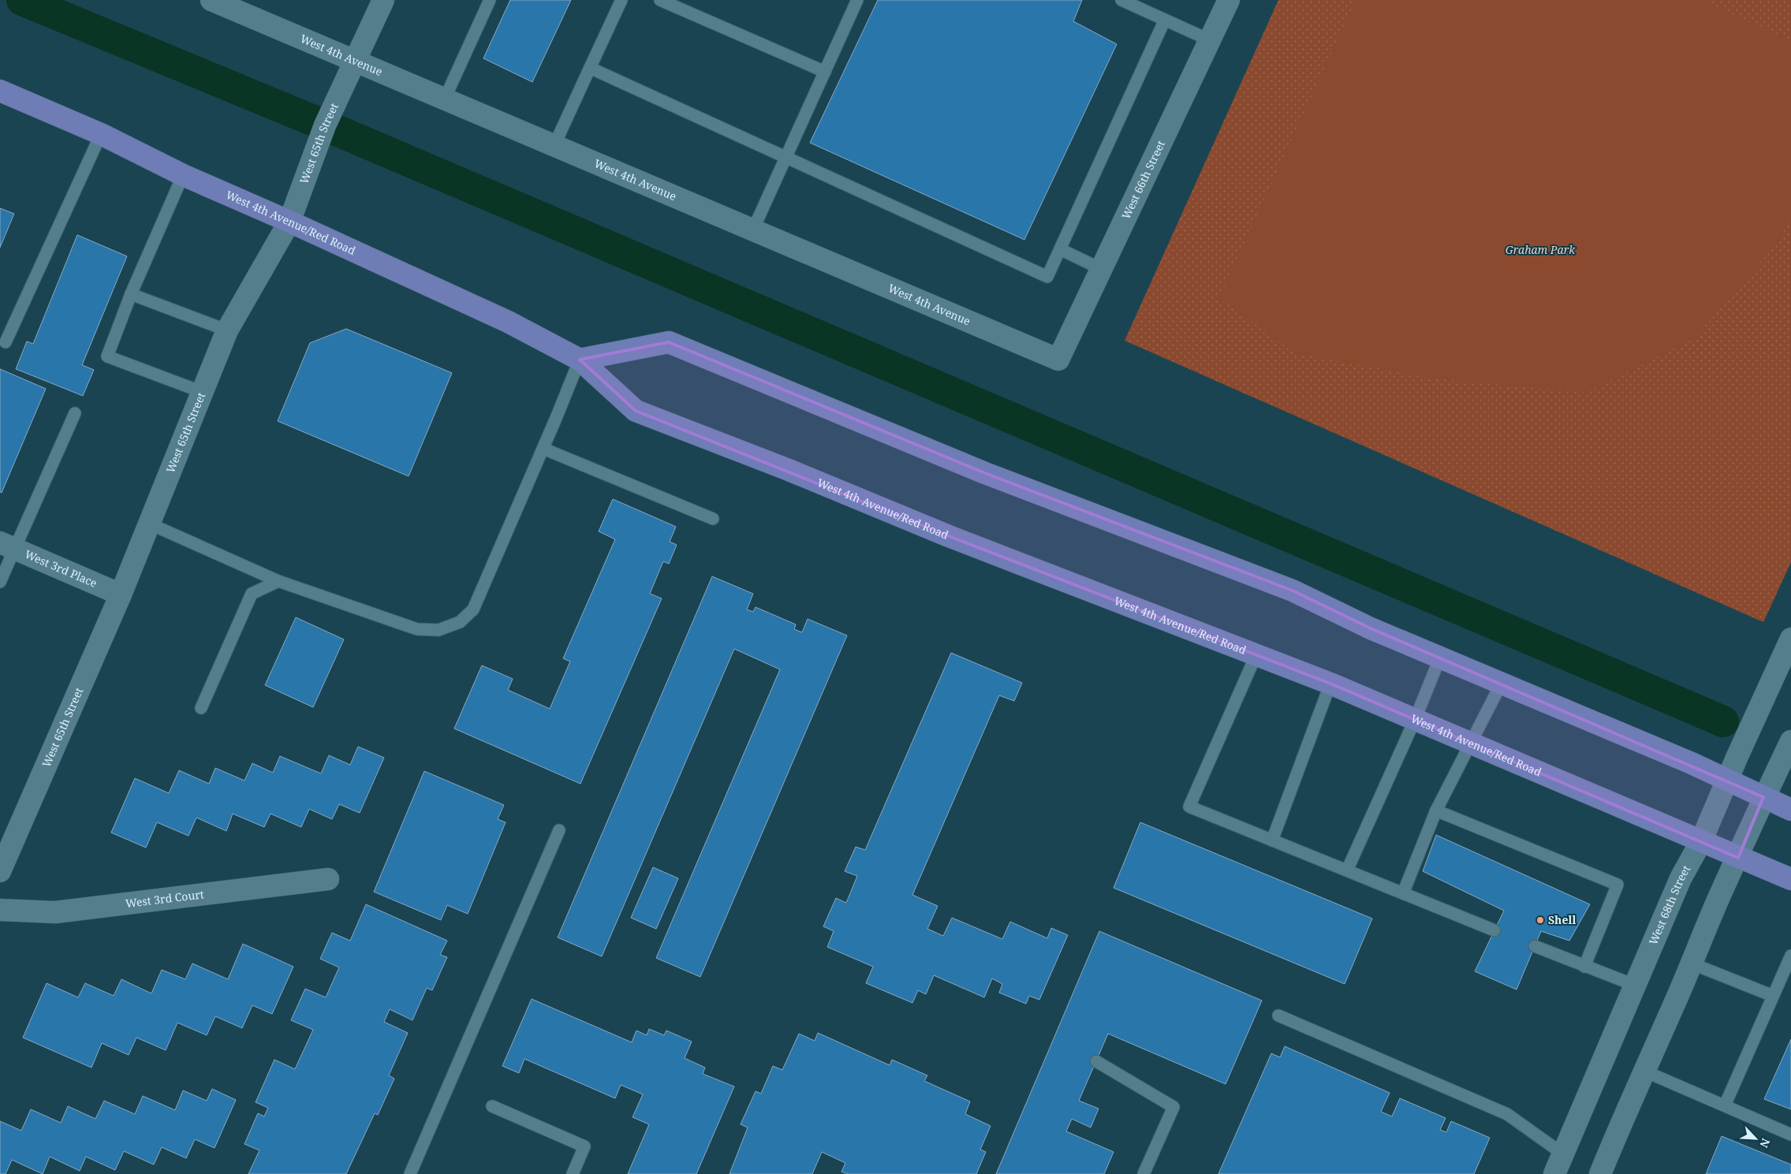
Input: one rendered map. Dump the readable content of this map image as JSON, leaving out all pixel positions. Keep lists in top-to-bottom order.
{
  "streets": {
    "main road": ["West 4th Avenue/Red Road"],
    "street": [
      "West 4th Avenue",
      "West 65th Street",
      "West 66th Street",
      "West 3rd Place",
      "West 3rd Court",
      "West 68th Street"
    ]
  },
  "crossings": [
    ["West 4th Avenue", "West 65th Street"],
    ["West 4th Avenue", "West 66th Street"],
    ["West 65th Street", "West 4th Avenue/Red Road"],
    ["West 65th Street", "West 3rd Place"],
    ["West 4th Avenue/Red Road", "West 68th Street"]
  ],
  "parks": ["Graham Park"],
  "places": ["Shell"],
  "north": "bottom right"
}
